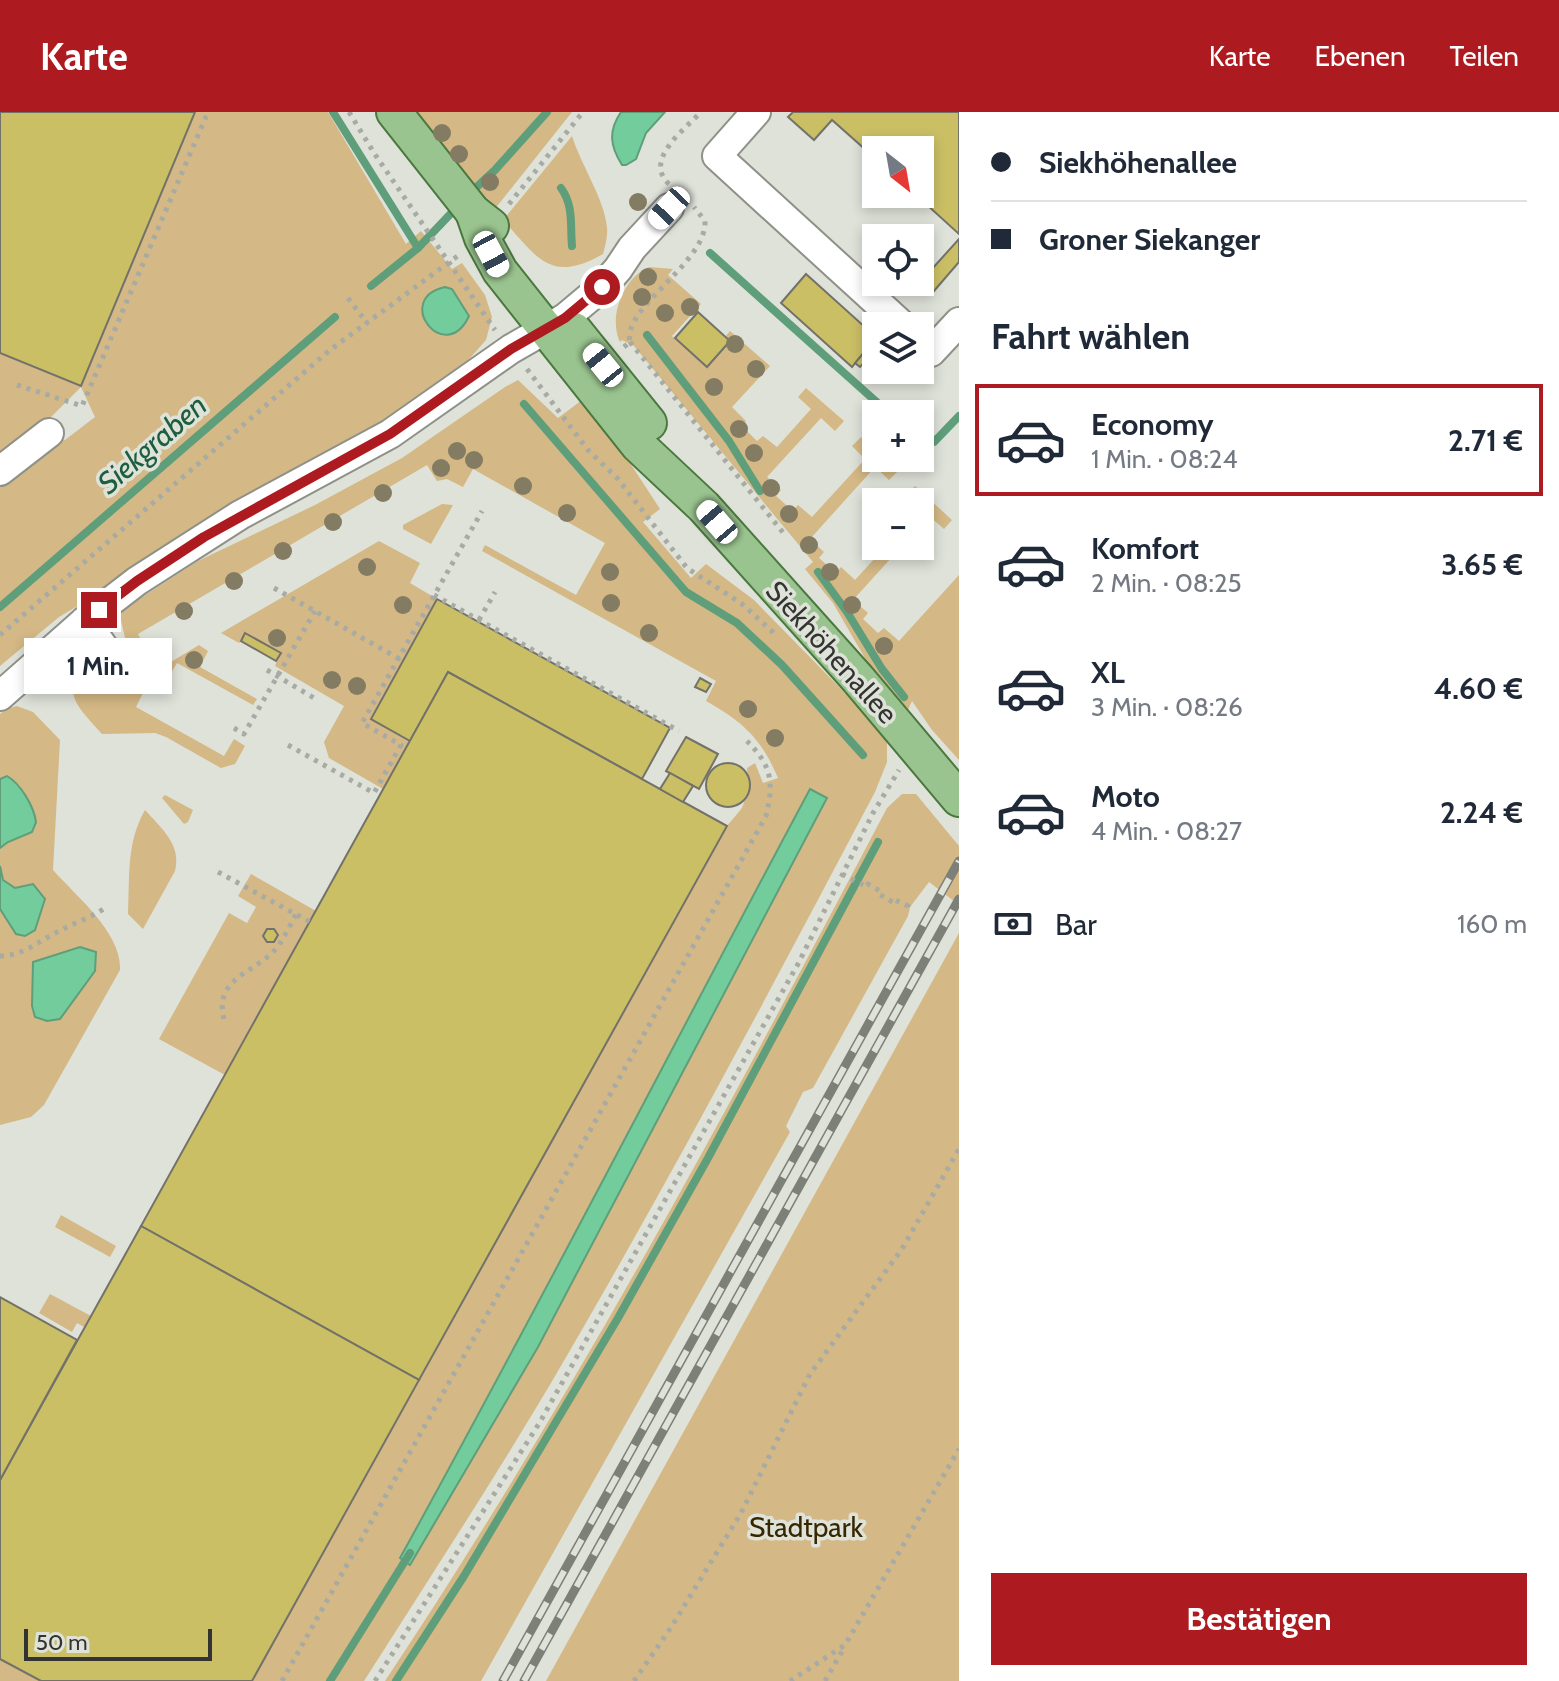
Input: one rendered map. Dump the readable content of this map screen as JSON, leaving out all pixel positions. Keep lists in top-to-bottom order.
{
  "streets": {
    "main road": ["Siekhöhenallee"]
  },
  "water": ["Siekgraben"],
  "parks": ["Stadtpark"],
  "scale_bar": "50 m",
  "north": "bottom right",
  "page": {
    "header": "Karte",
    "nav": ["Karte", "Ebenen", "Teilen"],
    "banner": ["Siekhöhenallee", "Groner Siekanger"],
    "map_buttons": ["+", "−"],
    "heading": "Fahrt wählen",
    "list": [
      {
        "name": "Economy",
        "note": "1 Min. · 08:24",
        "value": "2.71 €"
      },
      {
        "name": "Komfort",
        "note": "2 Min. · 08:25",
        "value": "3.65 €"
      },
      {
        "name": "XL",
        "note": "3 Min. · 08:26",
        "value": "4.60 €"
      },
      {
        "name": "Moto",
        "note": "4 Min. · 08:27",
        "value": "2.24 €"
      }
    ],
    "bubble": "1 Min.",
    "pay": ["Bar", "160 m"],
    "buttons": "Bestätigen",
    "scale": "50 m"
  }
}
